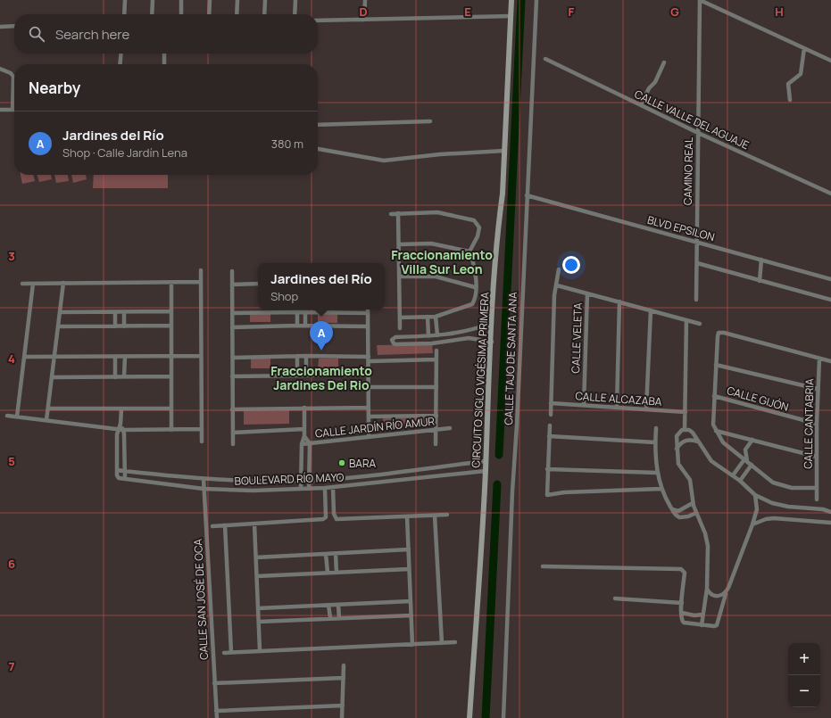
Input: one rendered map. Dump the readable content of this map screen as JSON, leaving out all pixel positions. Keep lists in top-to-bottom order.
{
  "streets": {
    "main road": ["CIRCUITO SIGLO VIGÉSIMA PRIMERA"],
    "street": [
      "CALLE VALLE DEL AGUAJE",
      "CAMINO REAL",
      "BLVD EPSILON",
      "CALLE VELETA",
      "CALLE TAJO DE SANTA ANA",
      "CALLE ALCAZABA",
      "CALLE GIJÓN",
      "CALLE CANTABRIA",
      "CALLE JARDÍN RÍO AMUR",
      "BOULEVARD RÍO MAYO",
      "CALLE SAN JOSÉ DE OCA"
    ]
  },
  "crossings": [
    ["CALLE VALLE DEL AGUAJE", "CAMINO REAL"],
    ["CAMINO REAL", "BLVD EPSILON"],
    ["BLVD EPSILON", "CALLE TAJO DE SANTA ANA"],
    ["CALLE VELETA", "CALLE ALCAZABA"],
    ["CIRCUITO SIGLO VIGÉSIMA PRIMERA", "BOULEVARD RÍO MAYO"],
    ["CALLE GIJÓN", "CALLE CANTABRIA"],
    ["BOULEVARD RÍO MAYO", "CALLE SAN JOSÉ DE OCA"]
  ],
  "districts": ["Fraccionamiento Villa Sur Leon", "Fraccionamiento Jardines Del Rio"],
  "places": ["BARA"],
  "page": {
    "search": "Search here",
    "heading": "Nearby",
    "list": [
      {
        "mark": "A",
        "name": "Jardines del Río",
        "note": "Shop · Calle Jardín Lena",
        "value": "380 m"
      }
    ],
    "popup": ["Jardines del Río", "Shop"],
    "pins": "A",
    "map_buttons": ["+", "−"]
  },
  "grid": {
    "columns": [
      "D",
      "E",
      "F",
      "G",
      "H"
    ],
    "rows": [
      "3",
      "4",
      "5",
      "6",
      "7"
    ]
  }
}
